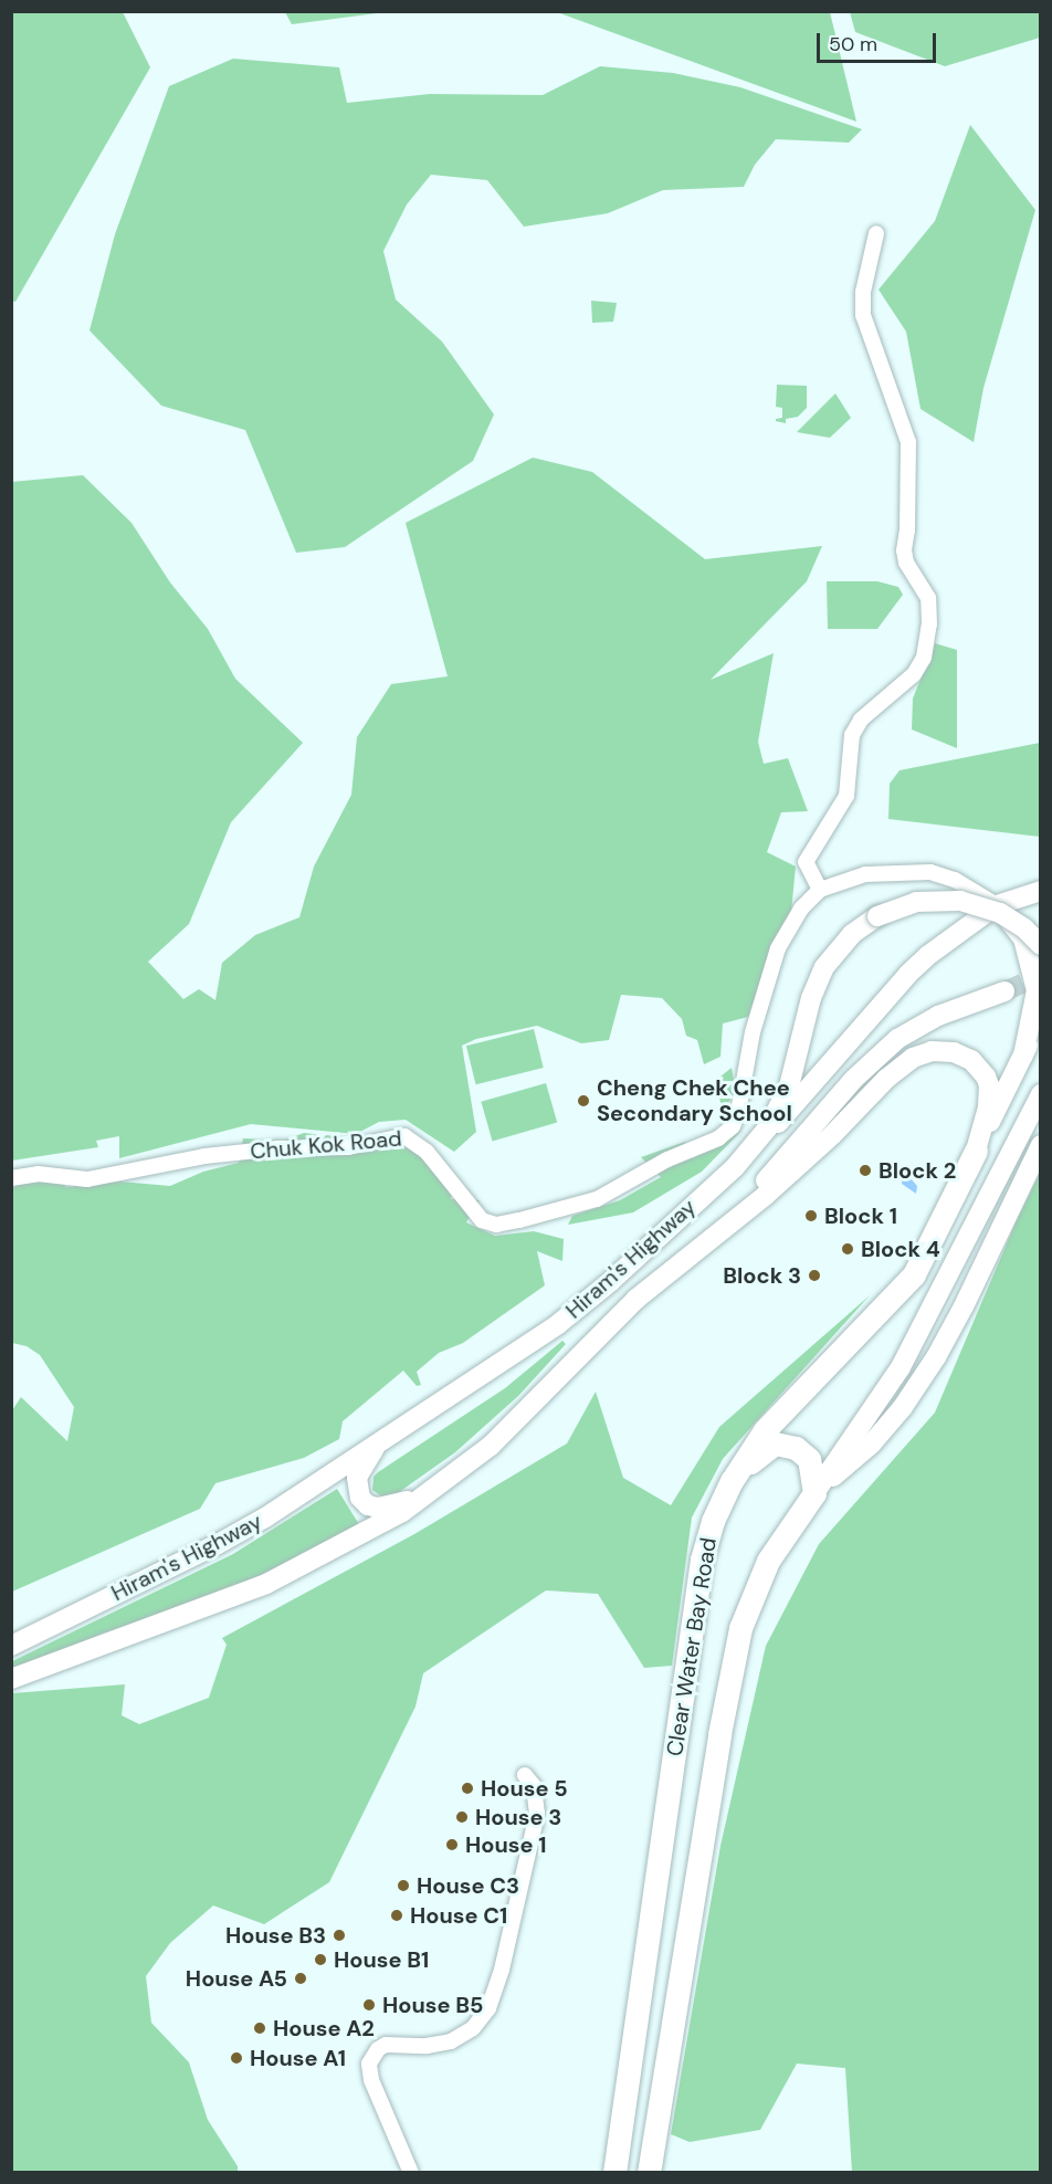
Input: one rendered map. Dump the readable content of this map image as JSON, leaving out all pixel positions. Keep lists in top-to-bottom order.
{
  "streets": {
    "main road": ["Hiram's Highway", "Clear Water Bay Road"],
    "street": ["Chuk Kok Road"]
  },
  "crossings": [
    ["Hiram's Highway", "Clear Water Bay Road"]
  ],
  "places": [
    "Cheng Chek Chee Secondary School",
    "Block 2",
    "Block 1",
    "Block 4",
    "Block 3",
    "House 5",
    "House 3",
    "House 1",
    "House C3",
    "House C1",
    "House B3",
    "House B1",
    "House A5",
    "House B5",
    "House A2",
    "House A1"
  ],
  "scale_bar": "50 m"
}
